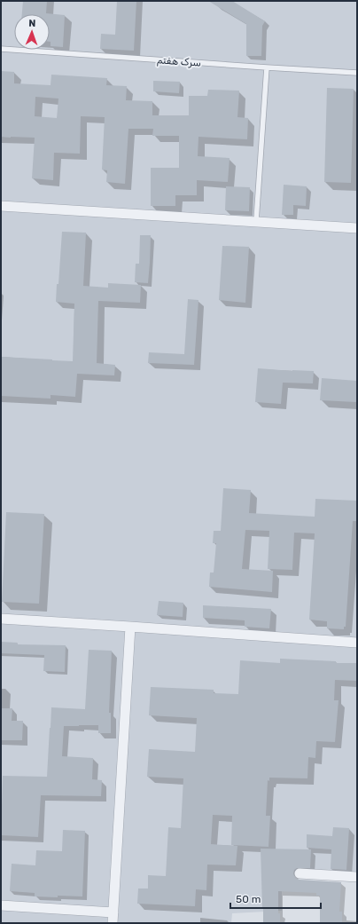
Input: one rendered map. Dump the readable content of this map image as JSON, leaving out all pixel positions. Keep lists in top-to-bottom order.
{
  "streets": {
    "lane": ["سرک هفتم"]
  },
  "scale_bar": "50 m",
  "north": "top"
}
